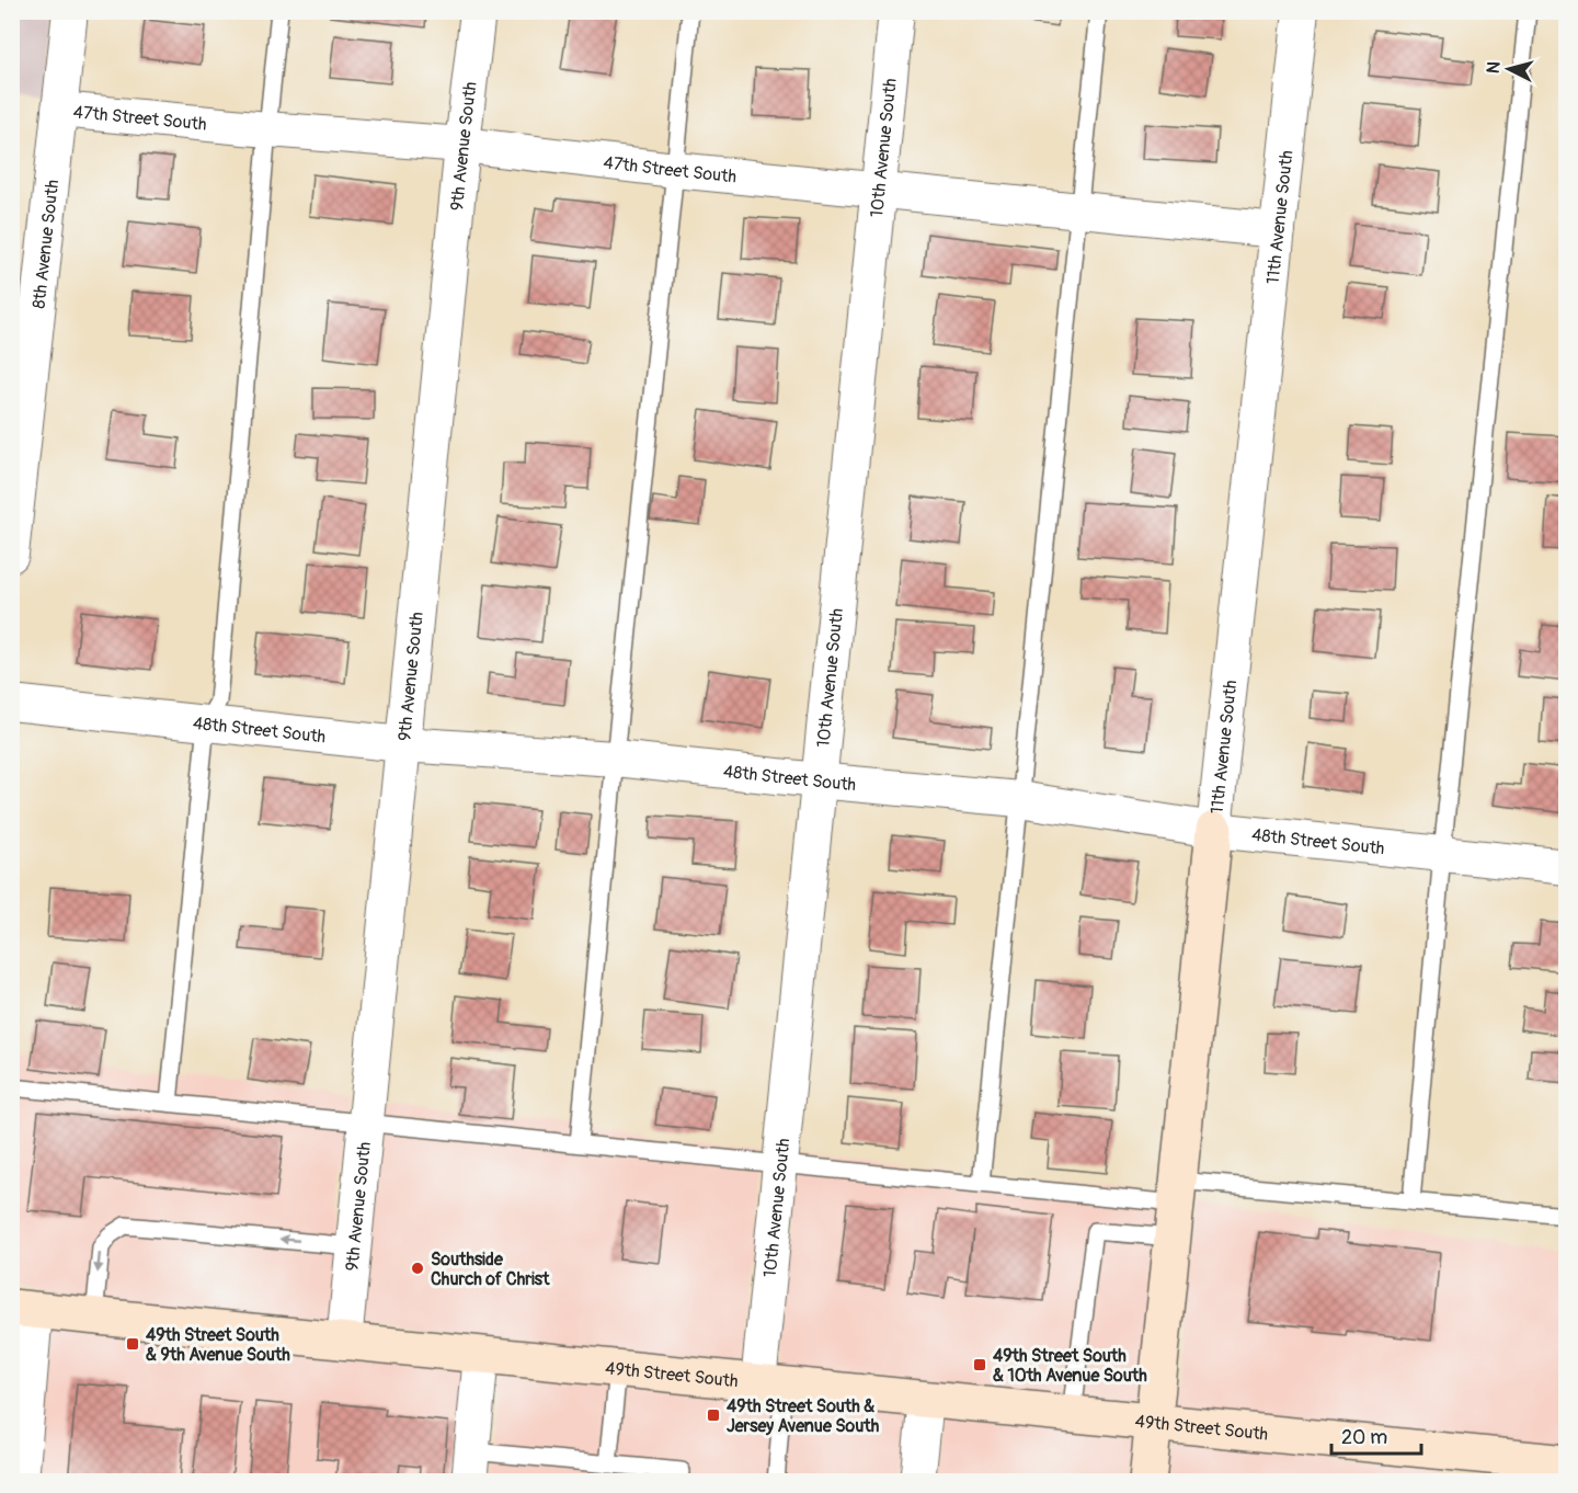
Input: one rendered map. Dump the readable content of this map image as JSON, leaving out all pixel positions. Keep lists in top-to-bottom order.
{
  "streets": {
    "main road": ["11th Avenue South", "49th Street South"],
    "street": [
      "47th Street South",
      "9th Avenue South",
      "10th Avenue South",
      "8th Avenue South",
      "48th Street South"
    ]
  },
  "crossings": [
    ["47th Street South", "9th Avenue South"],
    ["47th Street South", "10th Avenue South"],
    ["47th Street South", "11th Avenue South"],
    ["47th Street South", "8th Avenue South"],
    ["9th Avenue South", "48th Street South"],
    ["9th Avenue South", "49th Street South"],
    ["10th Avenue South", "48th Street South"],
    ["10th Avenue South", "49th Street South"],
    ["11th Avenue South", "48th Street South"],
    ["11th Avenue South", "49th Street South"]
  ],
  "places": {
    "other": ["Southside Church of Christ"],
    "transit": ["49th Street South & 9th Avenue South", "49th Street South & 10th Avenue South", "49th Street South & Jersey Avenue South"]
  },
  "scale_bar": "20 m",
  "north": "left"
}
